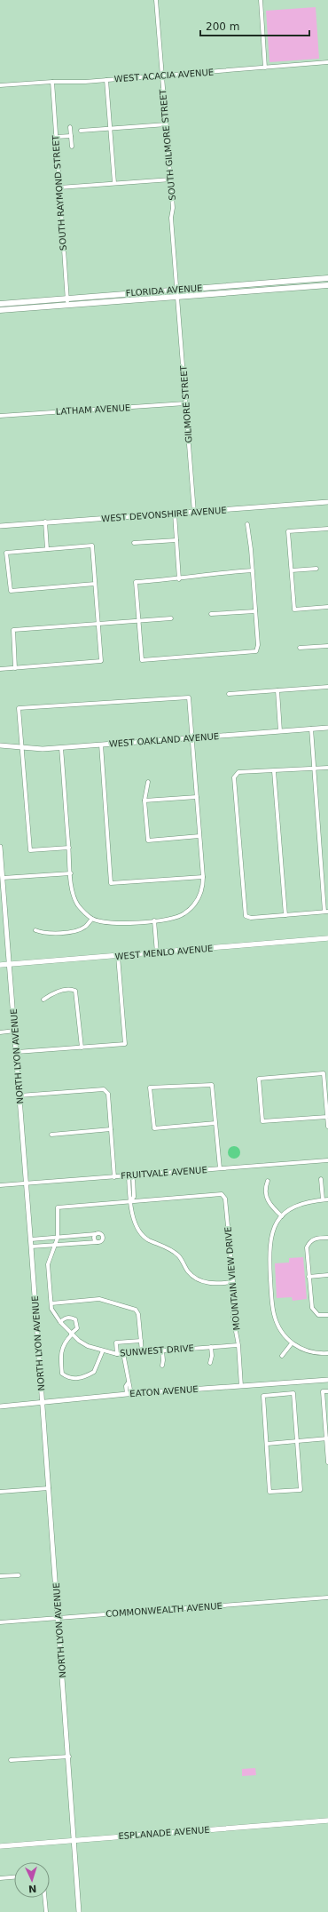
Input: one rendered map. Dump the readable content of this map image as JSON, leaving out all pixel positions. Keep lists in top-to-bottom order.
{
  "streets": {
    "main road": ["FLORIDA AVENUE", "WEST MENLO AVENUE", "ESPLANADE AVENUE"],
    "street": [
      "WEST ACACIA AVENUE",
      "SOUTH GILMORE STREET",
      "SOUTH RAYMOND STREET",
      "GILMORE STREET",
      "LATHAM AVENUE",
      "WEST DEVONSHIRE AVENUE",
      "WEST OAKLAND AVENUE",
      "NORTH LYON AVENUE",
      "FRUITVALE AVENUE",
      "MOUNTAIN VIEW DRIVE",
      "SUNWEST DRIVE",
      "EATON AVENUE",
      "COMMONWEALTH AVENUE"
    ]
  },
  "crossings": [
    ["WEST ACACIA AVENUE", "SOUTH GILMORE STREET"],
    ["WEST ACACIA AVENUE", "SOUTH RAYMOND STREET"],
    ["SOUTH GILMORE STREET", "FLORIDA AVENUE"],
    ["SOUTH GILMORE STREET", "GILMORE STREET"],
    ["SOUTH RAYMOND STREET", "FLORIDA AVENUE"],
    ["FLORIDA AVENUE", "GILMORE STREET"],
    ["GILMORE STREET", "LATHAM AVENUE"],
    ["GILMORE STREET", "WEST DEVONSHIRE AVENUE"],
    ["WEST MENLO AVENUE", "NORTH LYON AVENUE"],
    ["NORTH LYON AVENUE", "FRUITVALE AVENUE"],
    ["NORTH LYON AVENUE", "EATON AVENUE"],
    ["NORTH LYON AVENUE", "COMMONWEALTH AVENUE"],
    ["NORTH LYON AVENUE", "ESPLANADE AVENUE"],
    ["MOUNTAIN VIEW DRIVE", "SUNWEST DRIVE"],
    ["MOUNTAIN VIEW DRIVE", "EATON AVENUE"]
  ],
  "scale_bar": "200 m",
  "north": "bottom"
}
